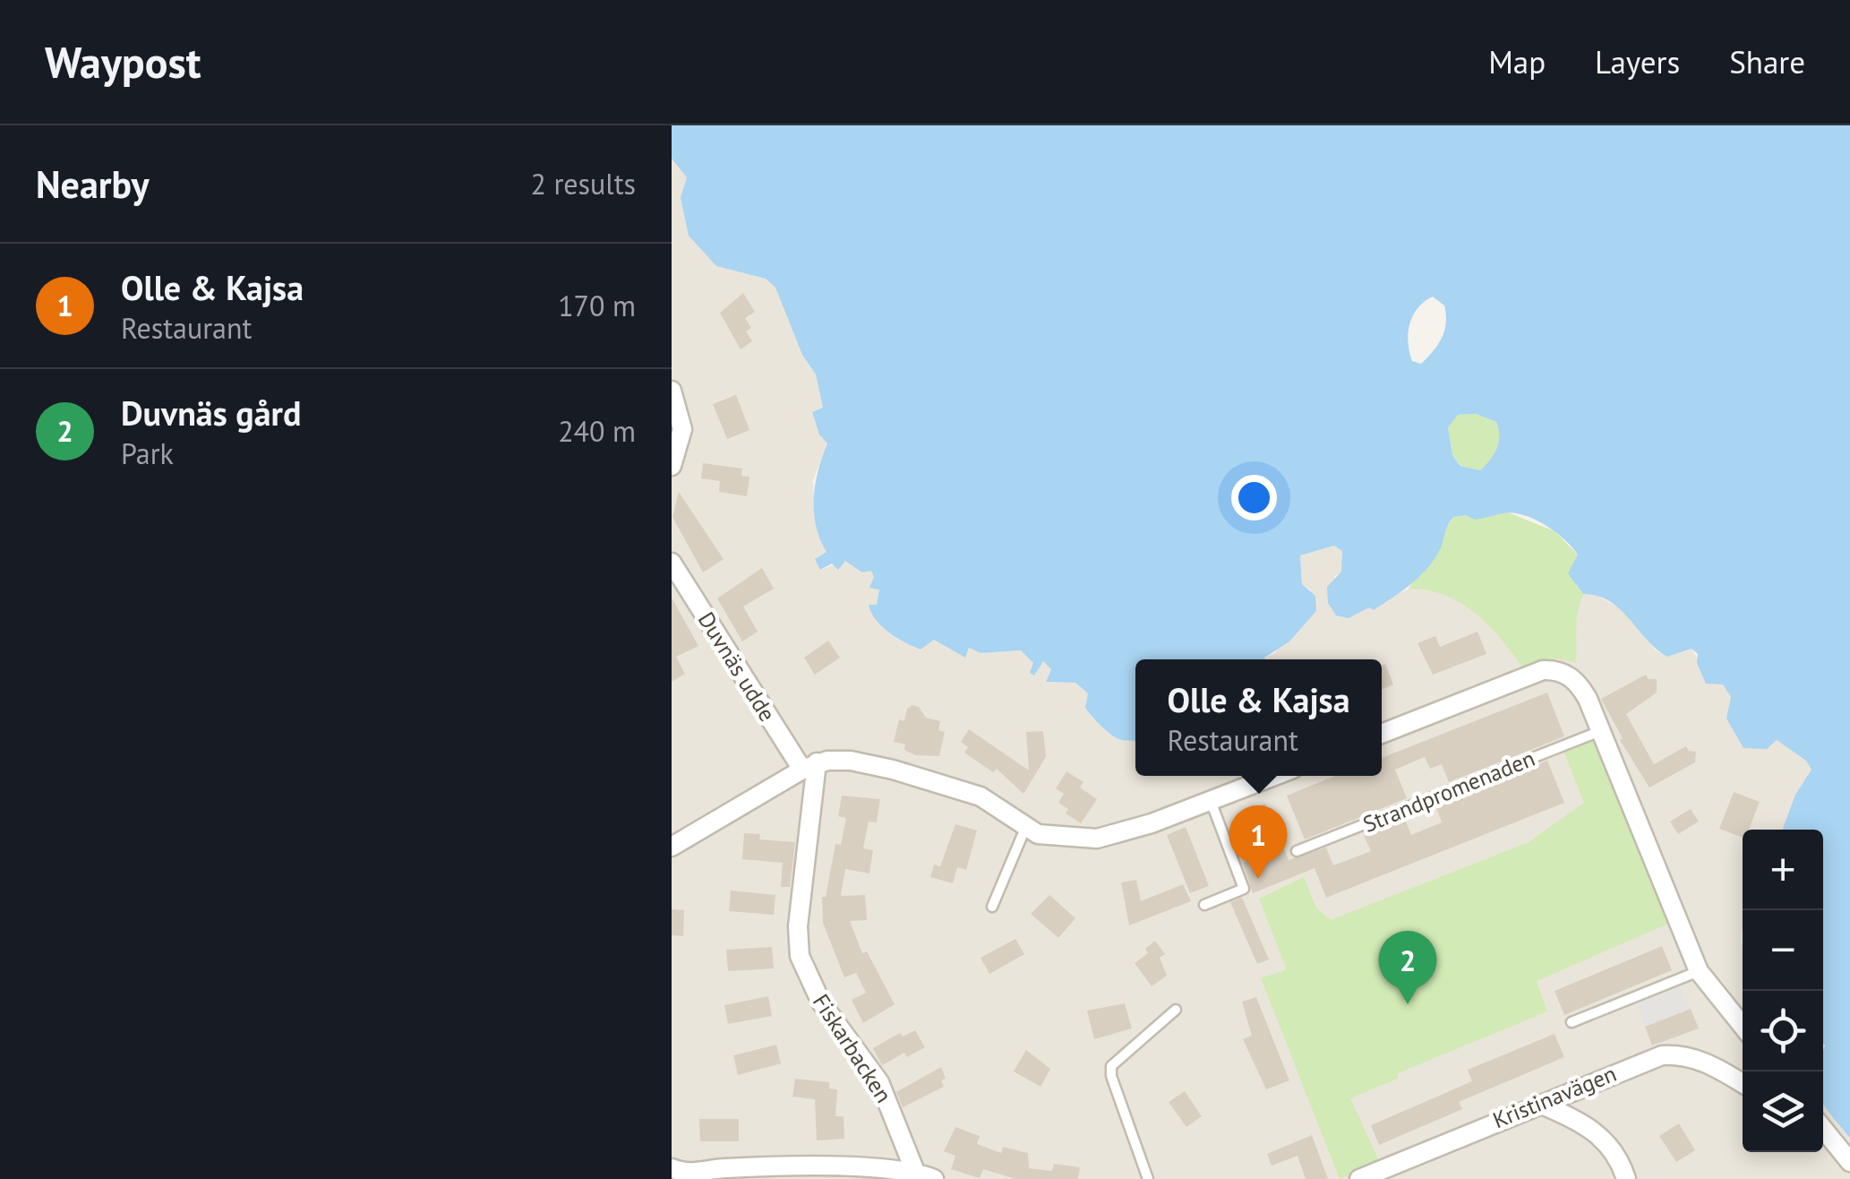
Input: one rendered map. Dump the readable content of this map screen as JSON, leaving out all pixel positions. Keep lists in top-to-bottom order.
{
  "streets": {
    "street": ["Duvnäs udde", "Fiskarbacken", "Kristinavägen"],
    "lane": ["Strandpromenaden"]
  },
  "crossings": [
    ["Duvnäs udde", "Fiskarbacken"]
  ],
  "page": {
    "header": "Waypost",
    "nav": ["Map", "Layers", "Share"],
    "heading": ["Nearby", "2 results"],
    "list": [
      {
        "mark": "1",
        "name": "Olle & Kajsa",
        "note": "Restaurant",
        "value": "170 m"
      },
      {
        "mark": "2",
        "name": "Duvnäs gård",
        "note": "Park",
        "value": "240 m"
      }
    ],
    "popup": ["Olle & Kajsa", "Restaurant"],
    "pins": ["1", "2"],
    "map_buttons": ["+", "−"]
  }
}
